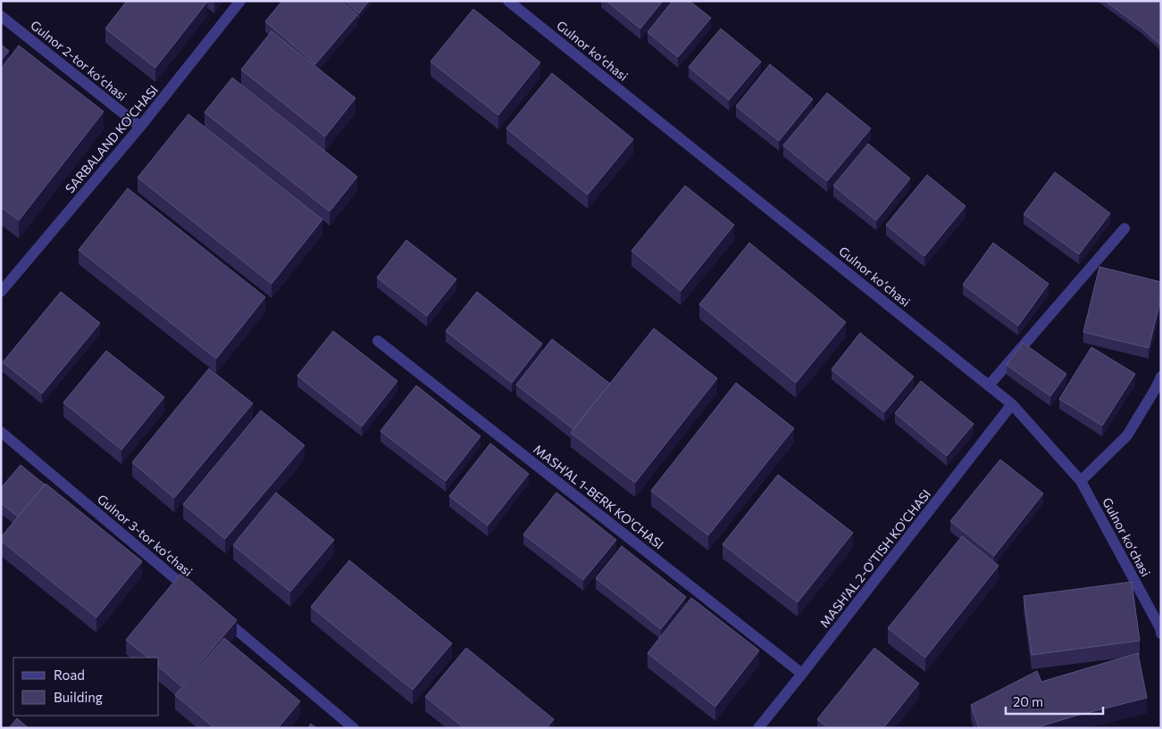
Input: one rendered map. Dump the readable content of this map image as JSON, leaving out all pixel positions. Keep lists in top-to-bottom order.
{
  "streets": {
    "street": [
      "Gulnor koʻchasi",
      "Gulnor 2-tor koʻchasi",
      "SARBALAND KO'CHASI",
      "MASH'AL 1-BERK KO'CHASI",
      "Gulnor 3-tor koʻchasi",
      "MASH'AL 2-O'TISH KO'CHASI"
    ]
  },
  "crossings": [
    ["Gulnor koʻchasi", "MASH'AL 2-O'TISH KO'CHASI"],
    ["Gulnor 2-tor koʻchasi", "SARBALAND KO'CHASI"],
    ["MASH'AL 1-BERK KO'CHASI", "MASH'AL 2-O'TISH KO'CHASI"]
  ],
  "legend": ["Road", "Building"],
  "scale_bar": "20 m"
}
